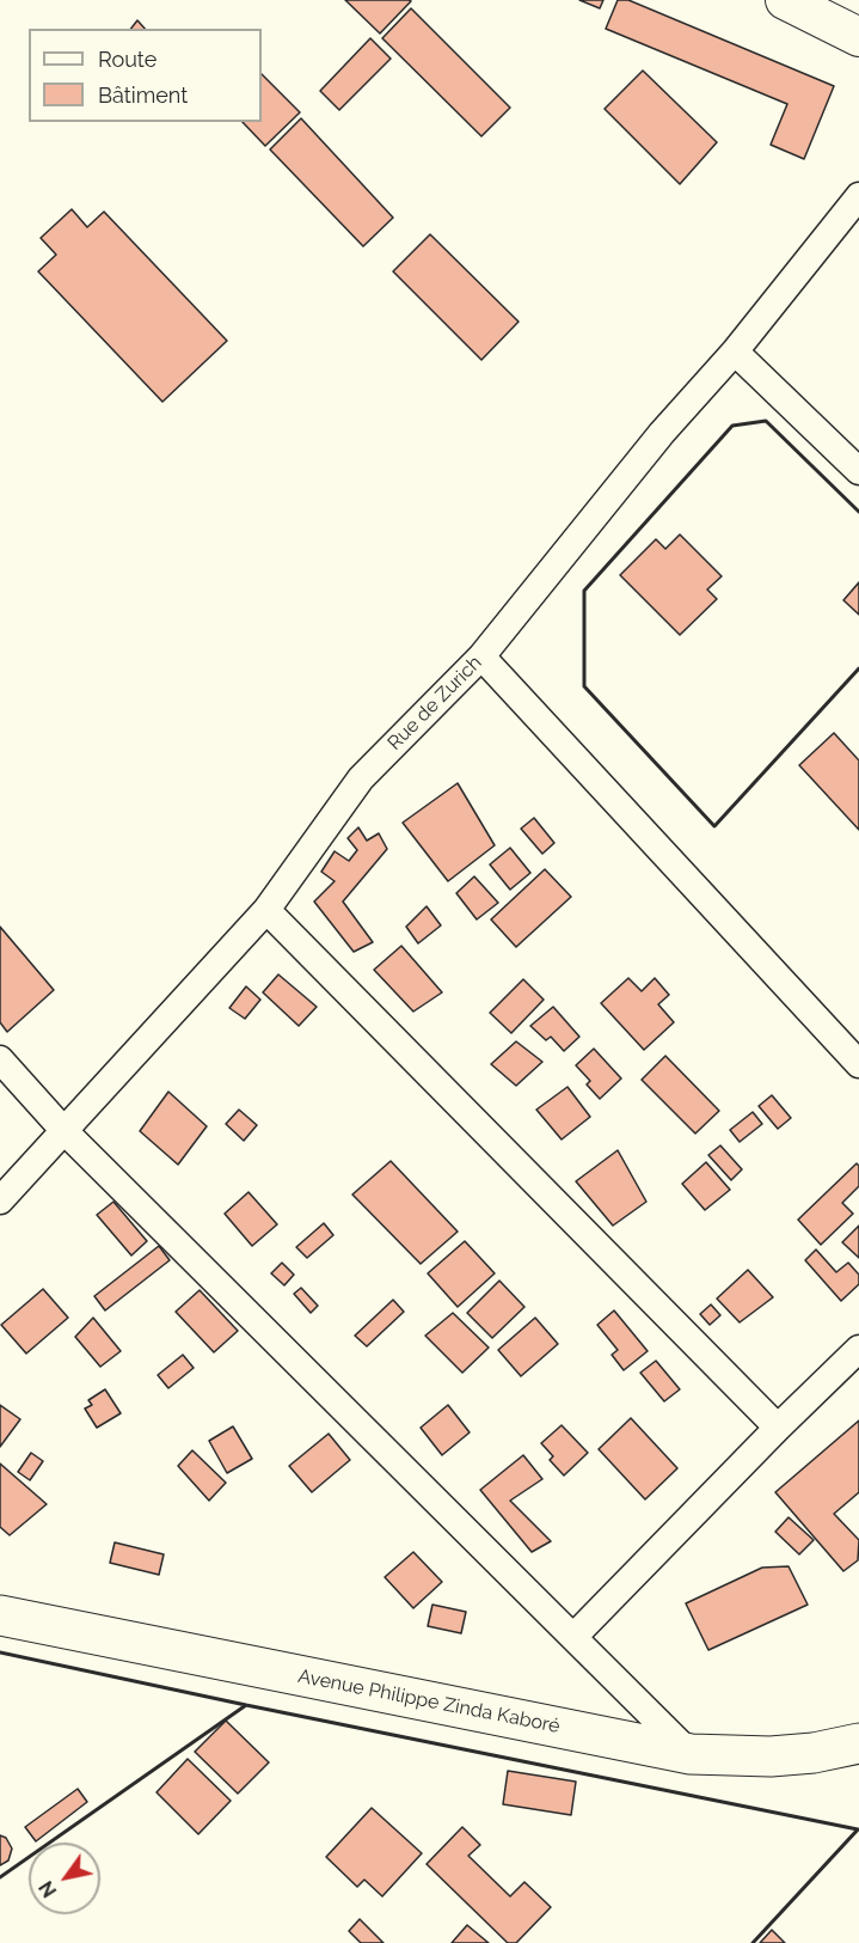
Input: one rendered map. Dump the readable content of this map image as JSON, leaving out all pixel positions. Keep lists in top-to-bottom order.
{
  "streets": {
    "main road": ["Avenue Philippe Zinda Kaboré"],
    "street": ["Rue de Zurich"]
  },
  "legend": ["Route", "Bâtiment"],
  "north": "bottom left"
}
